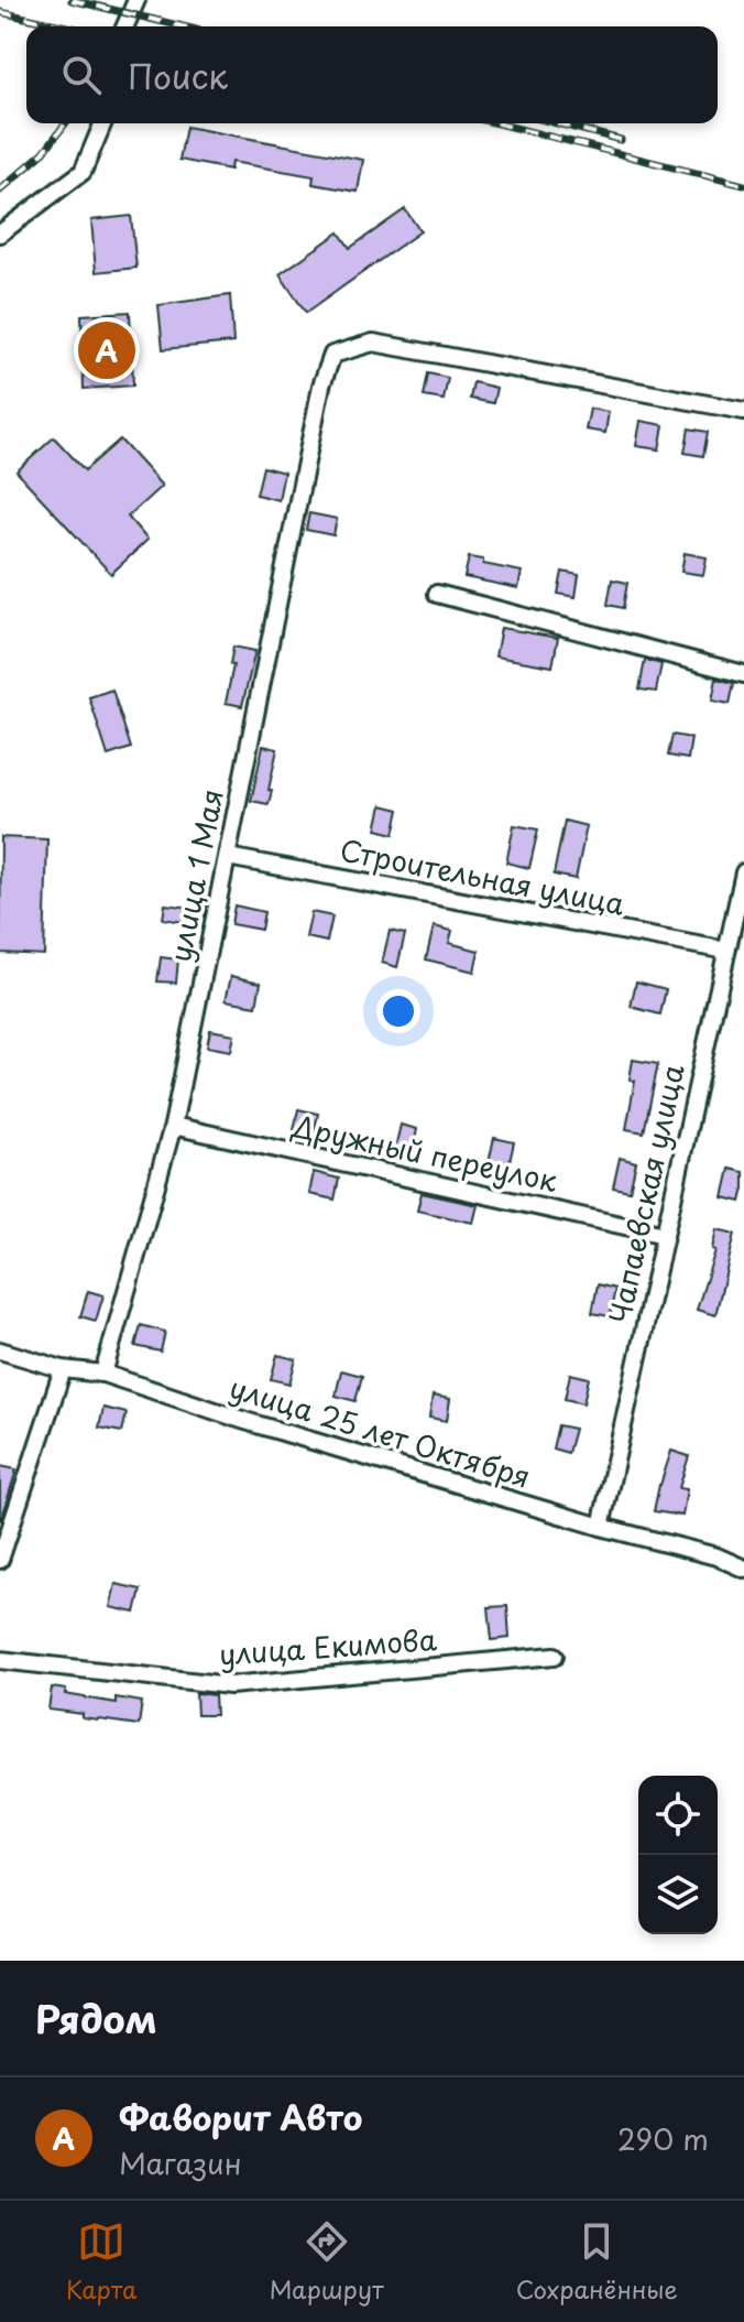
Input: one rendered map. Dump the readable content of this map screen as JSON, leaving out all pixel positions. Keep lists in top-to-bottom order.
{
  "streets": {
    "street": [
      "улица 1 Мая",
      "Строительная улица",
      "Дружный переулок",
      "Чапаевская улица",
      "улица 25 лет Октября",
      "улица Екимова"
    ]
  },
  "crossings": [
    ["улица 1 Мая", "Строительная улица"],
    ["улица 1 Мая", "Дружный переулок"],
    ["улица 1 Мая", "улица 25 лет Октября"],
    ["Строительная улица", "Чапаевская улица"],
    ["Дружный переулок", "Чапаевская улица"],
    ["Чапаевская улица", "улица 25 лет Октября"]
  ],
  "page": {
    "search": "Поиск",
    "pins": "A",
    "heading": "Рядом",
    "list": [
      {
        "mark": "A",
        "name": "Фаворит Авто",
        "note": "Магазин",
        "value": "290 m"
      }
    ],
    "nav": ["Карта", "Маршрут", "Сохранённые"]
  }
}
